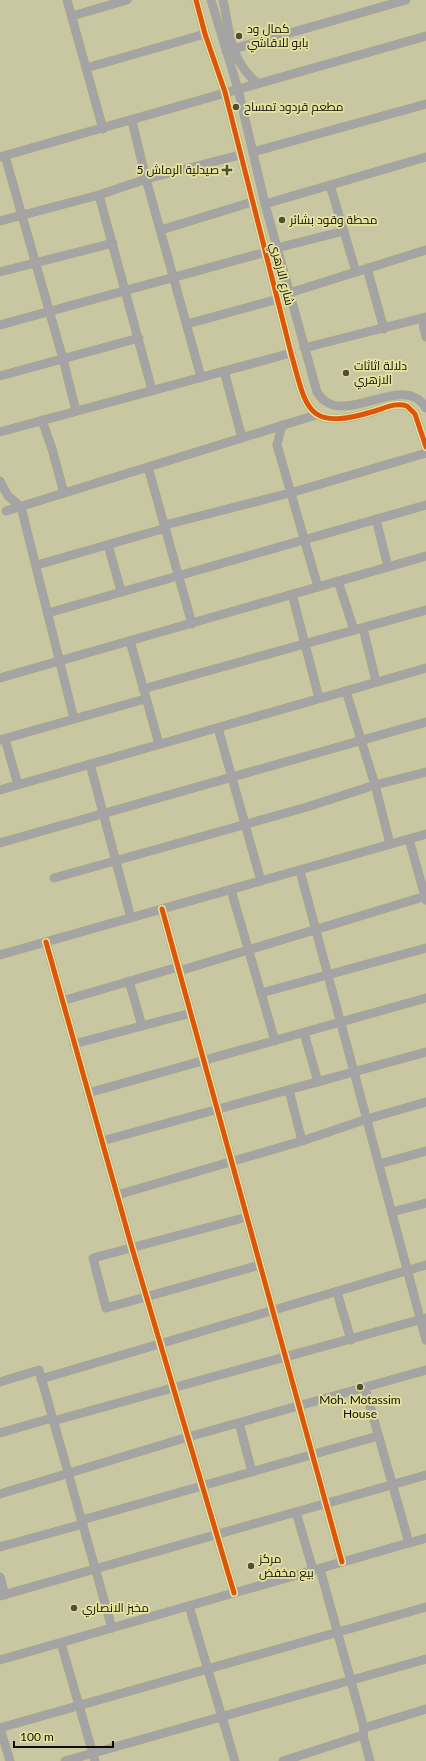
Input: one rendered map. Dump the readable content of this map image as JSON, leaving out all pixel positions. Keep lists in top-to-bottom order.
{
  "streets": {
    "street": ["شارع الازهري"]
  },
  "places": {
    "other": [
      "كمال ود بابو للاقاشي",
      "مطعم قردود تمساح",
      "محطة وقود بشائر",
      "دلالة اثاثات الازهري",
      "Moh. Motassim House",
      "مركز بيع مخفض",
      "مخبز الانصاري"
    ],
    "health": ["صيدلية الرماش 5"]
  },
  "scale_bar": "100 m"
}
